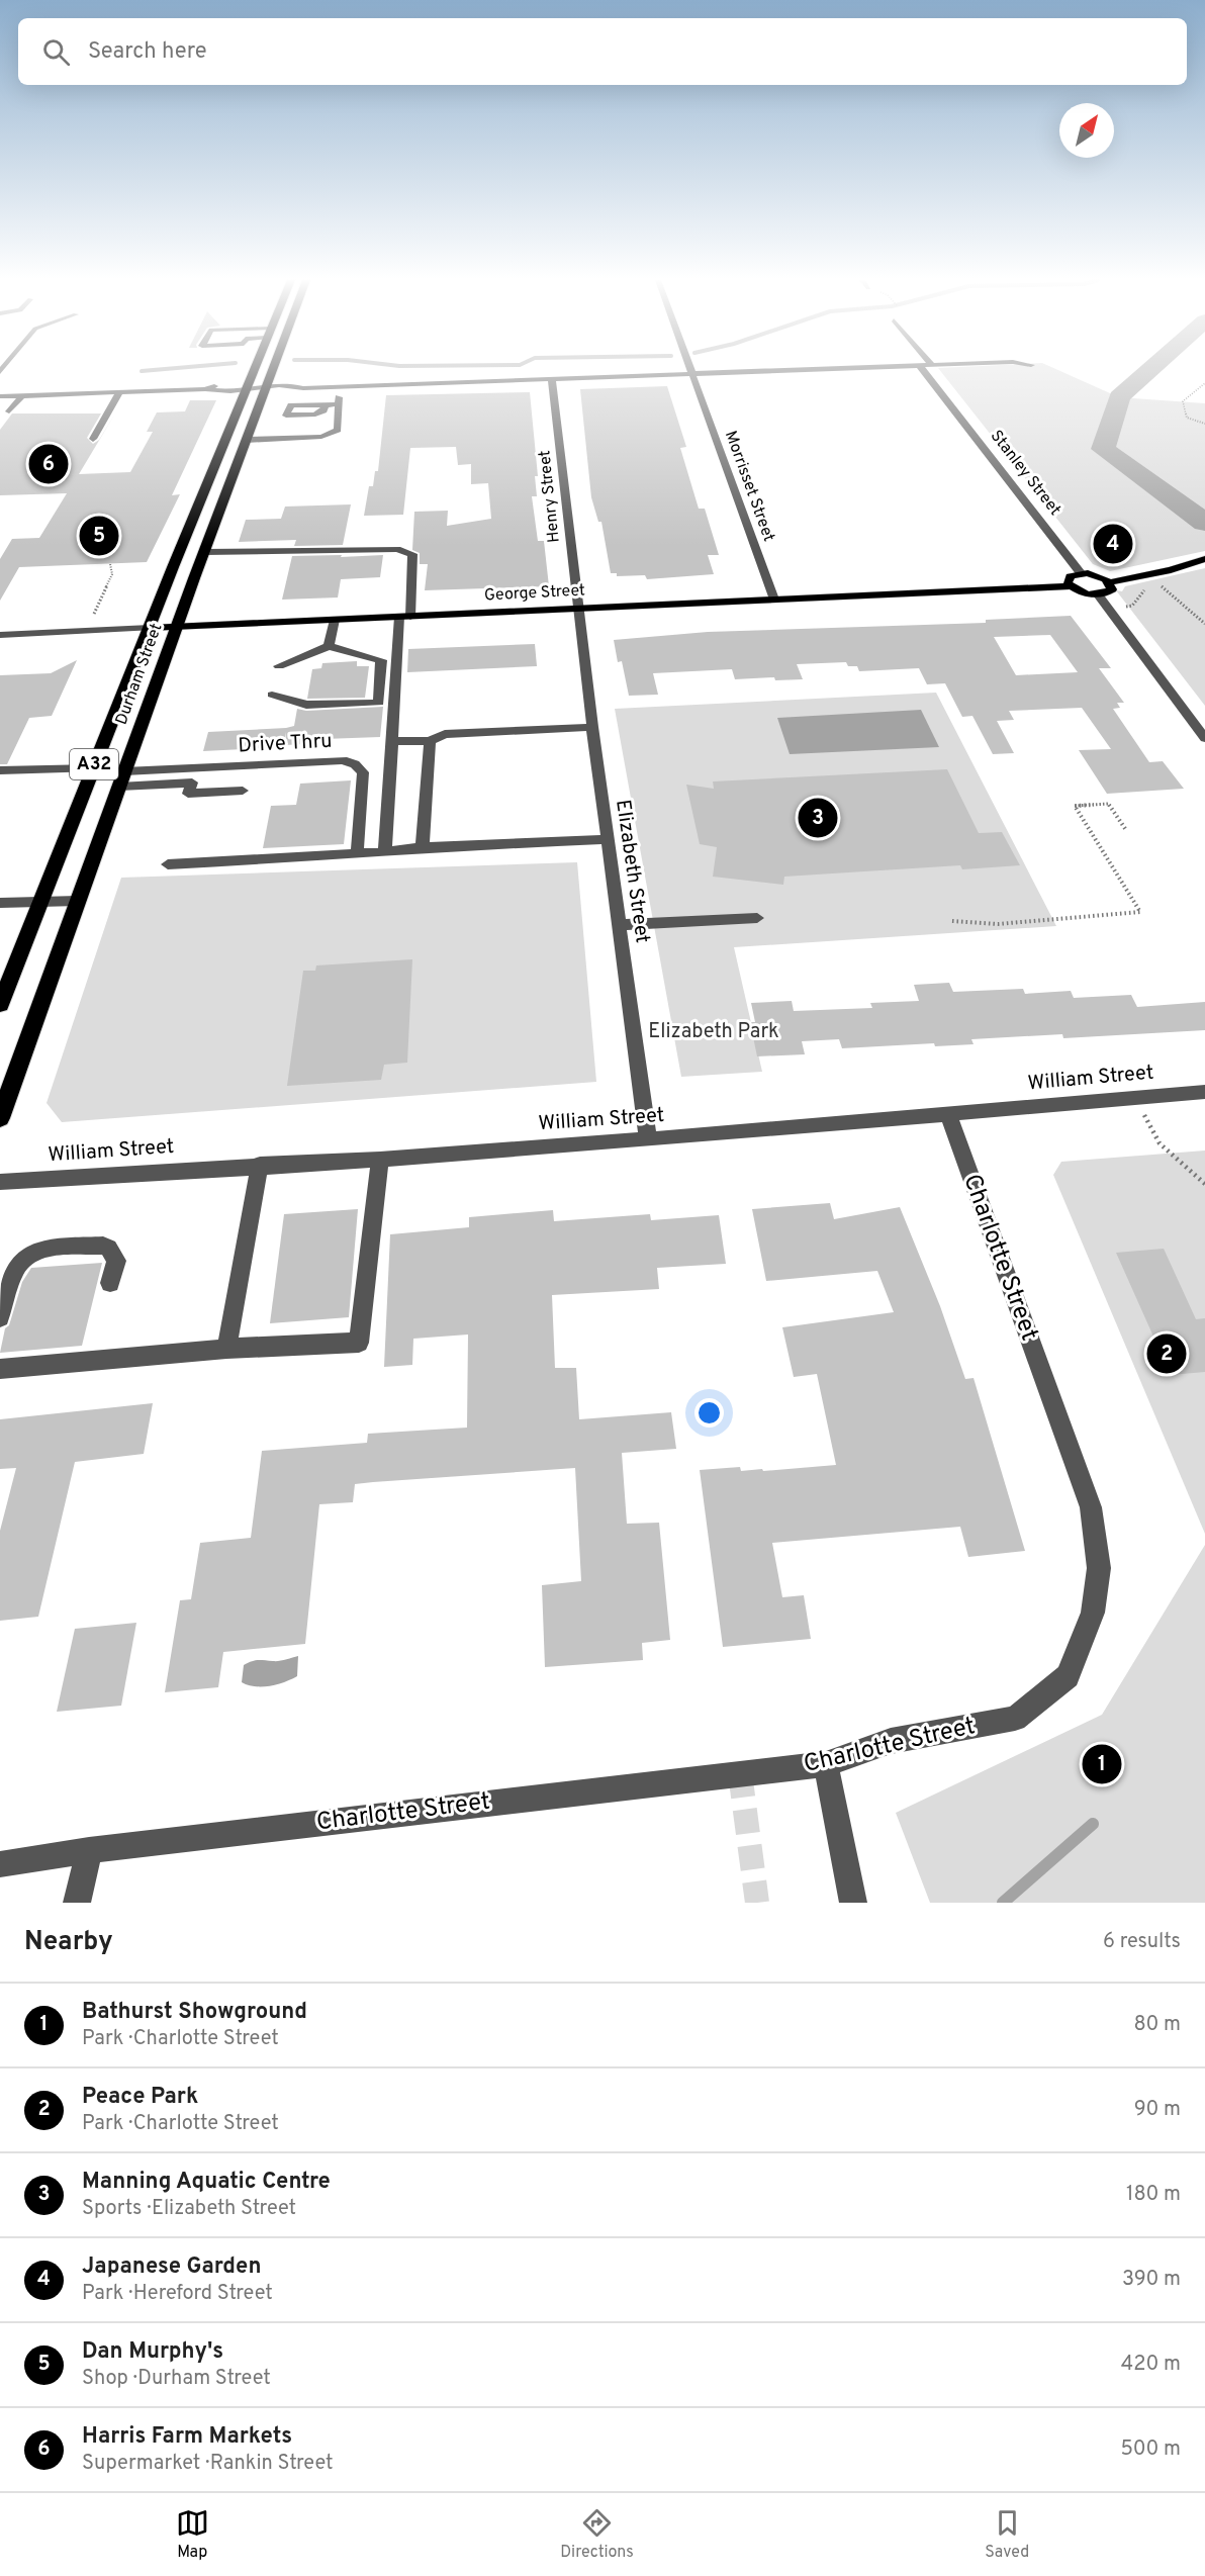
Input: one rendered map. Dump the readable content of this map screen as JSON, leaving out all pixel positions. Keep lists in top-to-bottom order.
{
  "streets": {
    "highway": ["Durham Street", "A32"],
    "main road": ["George Street"],
    "street": [
      "Stanley Street",
      "Morrisset Street",
      "Henry Street",
      "Drive Thru",
      "Elizabeth Street",
      "William Street",
      "Charlotte Street"
    ]
  },
  "crossings": [
    ["Morrisset Street", "George Street"],
    ["Henry Street", "George Street"],
    ["Henry Street", "Elizabeth Street"],
    ["George Street", "Durham Street"],
    ["George Street", "Elizabeth Street"],
    ["Durham Street", "Drive Thru"],
    ["Elizabeth Street", "William Street"],
    ["William Street", "Charlotte Street"]
  ],
  "parks": ["Elizabeth Park"],
  "north": "top right",
  "page": {
    "search": "Search here",
    "pins": [
      "6",
      "5",
      "4",
      "3",
      "2",
      "1"
    ],
    "heading": ["Nearby", "6 results"],
    "list": [
      {
        "mark": "1",
        "name": "Bathurst Showground",
        "note": "Park · Charlotte Street",
        "value": "80 m"
      },
      {
        "mark": "2",
        "name": "Peace Park",
        "note": "Park · Charlotte Street",
        "value": "90 m"
      },
      {
        "mark": "3",
        "name": "Manning Aquatic Centre",
        "note": "Sports · Elizabeth Street",
        "value": "180 m"
      },
      {
        "mark": "4",
        "name": "Japanese Garden",
        "note": "Park · Hereford Street",
        "value": "390 m"
      },
      {
        "mark": "5",
        "name": "Dan Murphy's",
        "note": "Shop · Durham Street",
        "value": "420 m"
      },
      {
        "mark": "6",
        "name": "Harris Farm Markets",
        "note": "Supermarket · Rankin Street",
        "value": "500 m"
      }
    ],
    "nav": ["Map", "Directions", "Saved"]
  }
}
